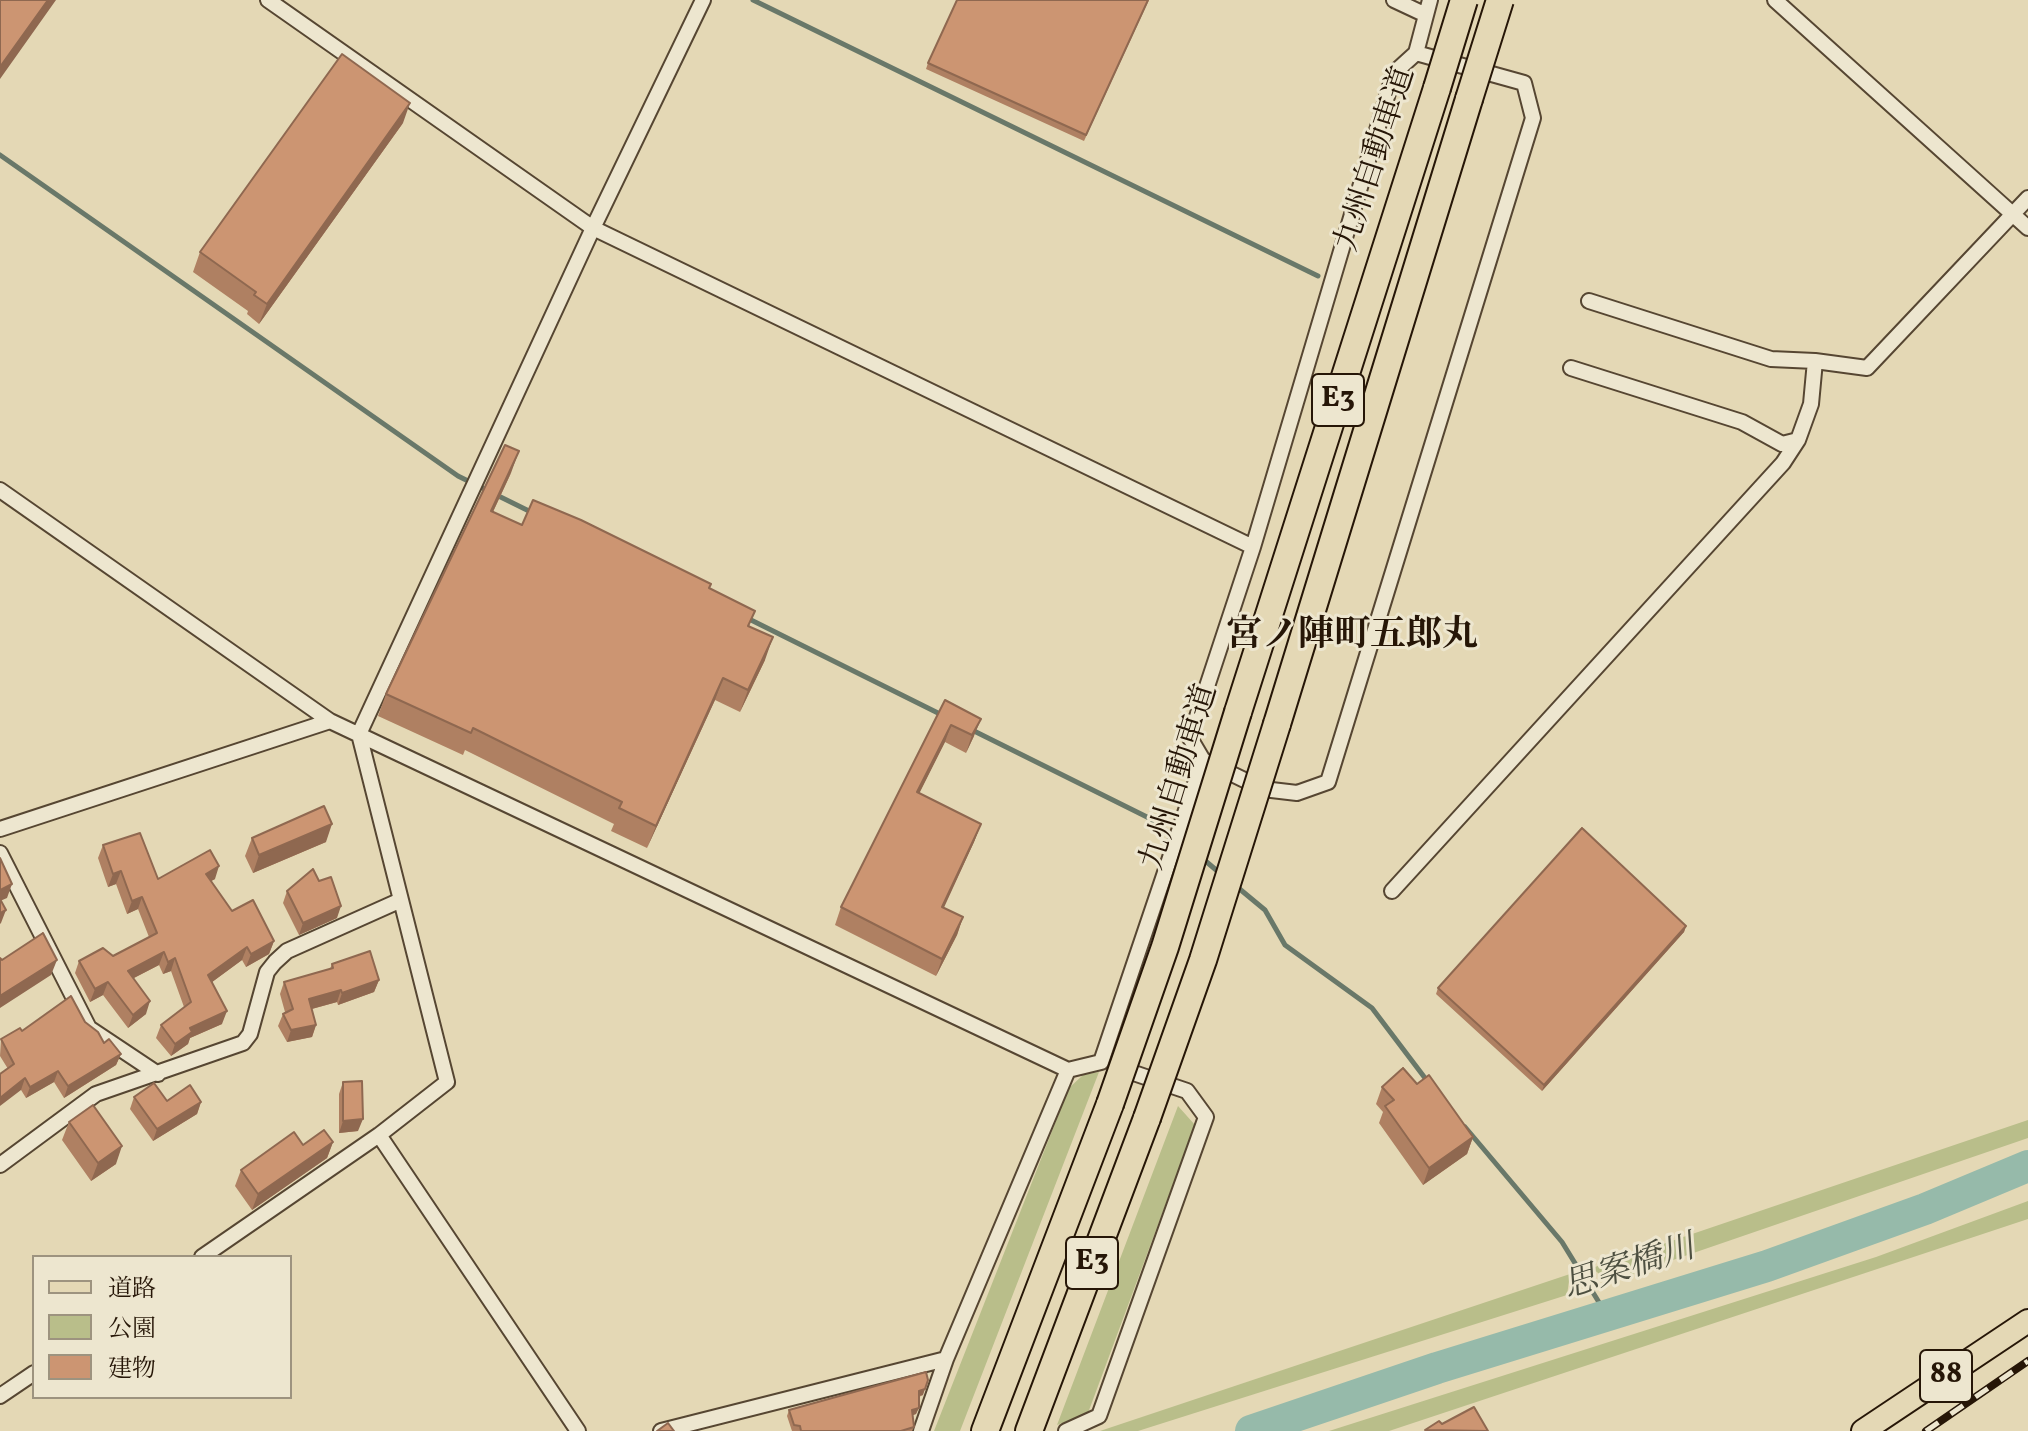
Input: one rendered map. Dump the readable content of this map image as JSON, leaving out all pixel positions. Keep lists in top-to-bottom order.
{
  "streets": {
    "highway": ["九州自動車道", "E3"],
    "main road": ["88"]
  },
  "districts": ["宮ノ陣町五郎丸"],
  "water": ["思案橋川"],
  "legend": ["道路", "公園", "建物"]
}
